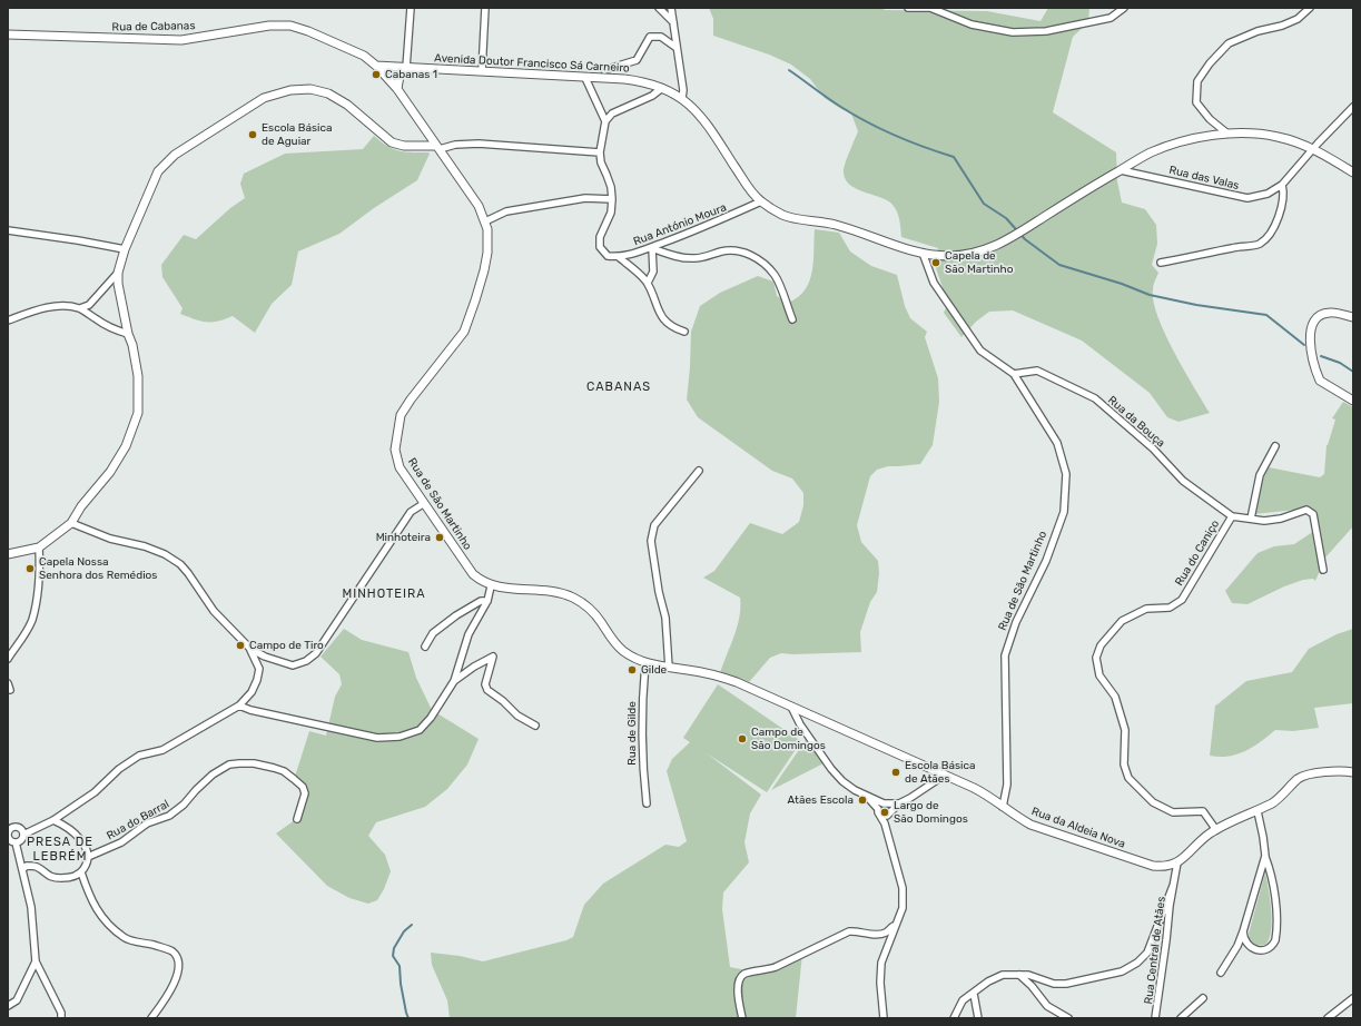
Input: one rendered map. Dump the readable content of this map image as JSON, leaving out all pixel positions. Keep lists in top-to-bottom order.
{
  "streets": {
    "street": [
      "Rua de Cabanas",
      "Avenida Doutor Francisco Sá Carneiro",
      "Rua das Valas",
      "Rua António Moura",
      "Rua da Bouça",
      "Rua de São Martinho",
      "Rua do Caniço",
      "Rua de Gilde",
      "Rua do Barral",
      "Rua da Aldeia Nova",
      "Rua Central de Atães"
    ]
  },
  "crossings": [
    ["Rua de Cabanas", "Avenida Doutor Francisco Sá Carneiro"],
    ["Rua de Cabanas", "Rua de São Martinho"],
    ["Avenida Doutor Francisco Sá Carneiro", "Rua das Valas"],
    ["Avenida Doutor Francisco Sá Carneiro", "Rua António Moura"],
    ["Avenida Doutor Francisco Sá Carneiro", "Rua de São Martinho"],
    ["Rua da Bouça", "Rua de São Martinho"],
    ["Rua da Bouça", "Rua do Caniço"],
    ["Rua de São Martinho", "Rua de Gilde"],
    ["Rua de São Martinho", "Rua da Aldeia Nova"]
  ],
  "districts": ["CABANAS", "MINHOTEIRA", "PRESA DE LEBRÉM"],
  "places": [
    "Cabanas 1",
    "Escola Básica de Aguiar",
    "Capela de São Martinho",
    "Minhoteira",
    "Capela Nossa Senhora dos Remédios",
    "Campo de Tiro",
    "Gilde",
    "Campo de São Domingos",
    "Escola Básica de Atães",
    "Atães Escola",
    "Largo de São Domingos"
  ]
}
